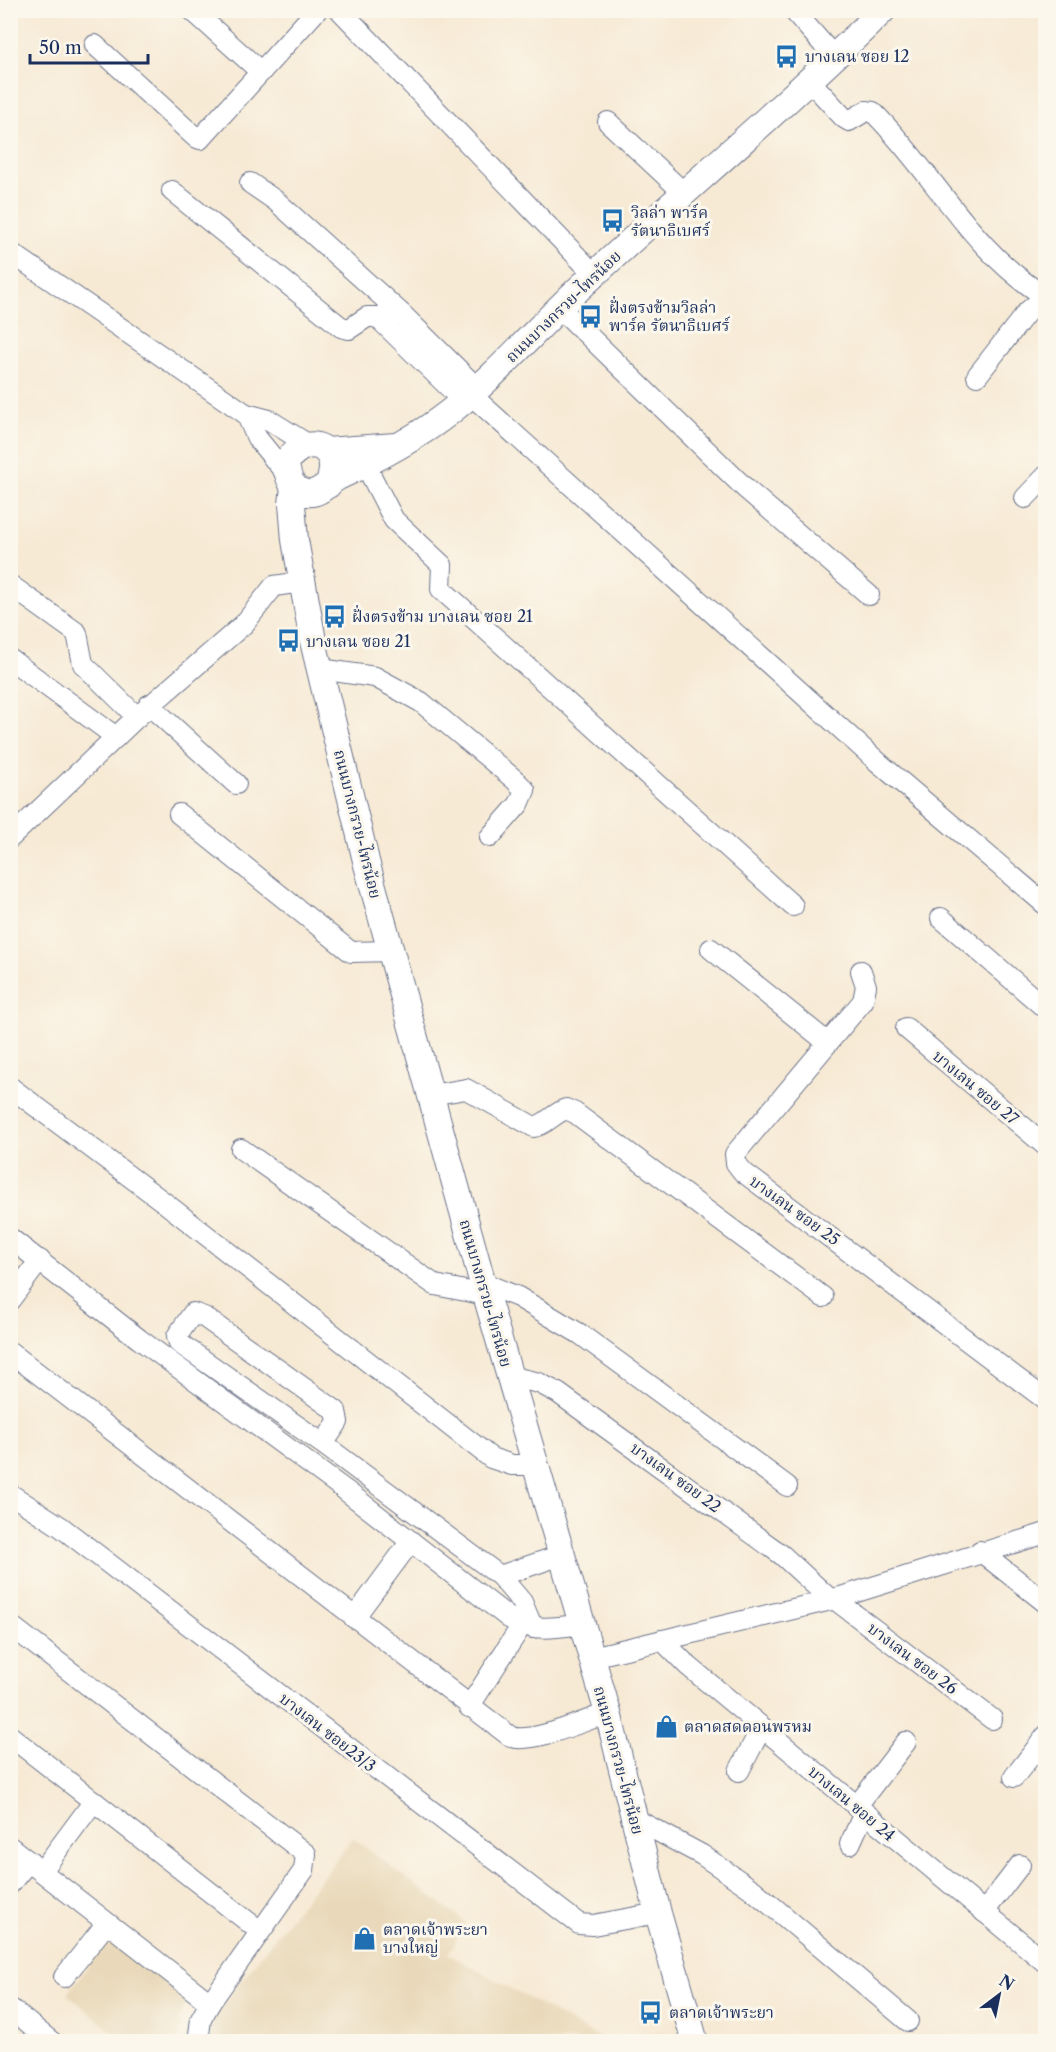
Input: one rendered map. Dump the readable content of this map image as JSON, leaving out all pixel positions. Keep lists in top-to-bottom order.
{
  "streets": {
    "main road": ["ถนนบางกรวย-ไทรน้อย"],
    "street": [
      "บางเลน ซอย 27",
      "บางเลน ซอย 25",
      "บางเลน ซอย 22",
      "บางเลน ซอย 26",
      "บางเลน ซอย23/3",
      "บางเลน ซอย 24"
    ]
  },
  "crossings": [
    ["ถนนบางกรวย-ไทรน้อย", "บางเลน ซอย 22"],
    ["ถนนบางกรวย-ไทรน้อย", "บางเลน ซอย23/3"],
    ["บางเลน ซอย 22", "บางเลน ซอย 26"]
  ],
  "places": {
    "bus stop": [
      "บางเลน ซอย 12",
      "วิลล่า พาร์ค รัตนาธิเบศร์",
      "ฝั่งตรงข้ามวิลล่า พาร์ค รัตนาธิเบศร์",
      "ฝั่งตรงข้าม บางเลน ซอย 21",
      "บางเลน ซอย 21",
      "ตลาดเจ้าพระยา"
    ],
    "shop": ["ตลาดสดดอนพรหม", "ตลาดเจ้าพระยา บางใหญ่"]
  },
  "scale_bar": "50 m",
  "north": "top right"
}
